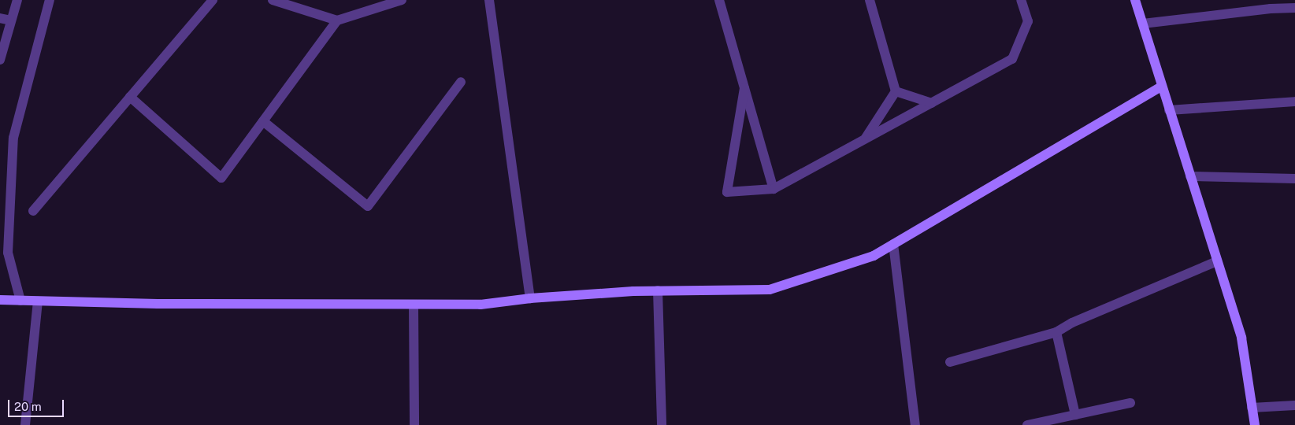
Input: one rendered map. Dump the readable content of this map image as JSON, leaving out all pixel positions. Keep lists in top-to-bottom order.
{
  "scale_bar": "20 m"
}
